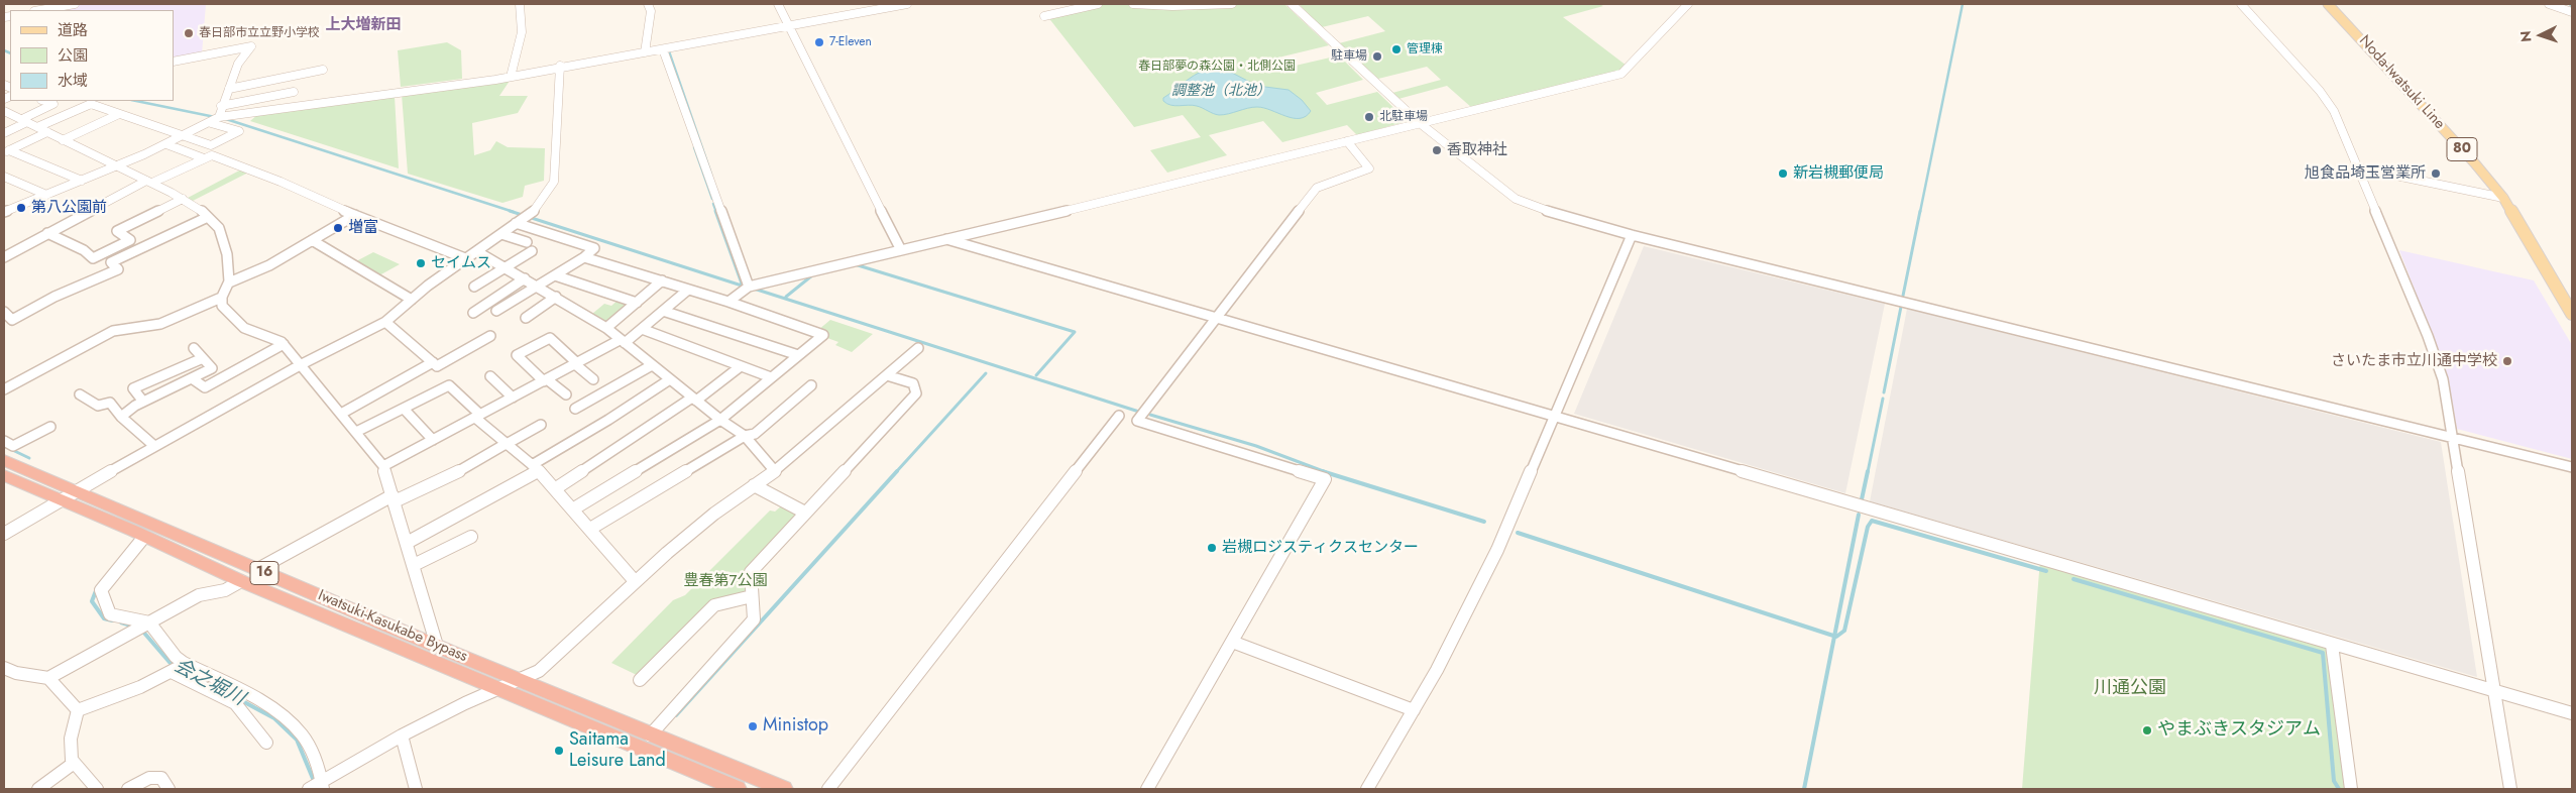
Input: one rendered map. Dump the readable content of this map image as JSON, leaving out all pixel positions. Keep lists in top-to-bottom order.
{
  "streets": {
    "highway": ["16", "Iwatsuki-Kasukabe Bypass"],
    "main road": ["Noda-Iwatsuki Line", "80"]
  },
  "districts": ["上大増新田"],
  "water": ["調整池（北池）", "会之堀川"],
  "parks": ["春日部夢の森公園・北側公園", "豊春第7公園", "川通公園"],
  "places": [
    "春日部市立立野小学校",
    "7-Eleven",
    "管理棟",
    "駐車場",
    "北駐車場",
    "香取神社",
    "新岩槻郵便局",
    "旭食品埼玉営業所",
    "第八公園前",
    "増富",
    "セイムス",
    "さいたま市立川通中学校",
    "岩槻ロジスティクスセンター",
    "Ministop",
    "やまぶきスタジアム",
    "Saitama Leisure Land"
  ],
  "legend": ["道路", "公園", "水域"],
  "north": "left"
}
